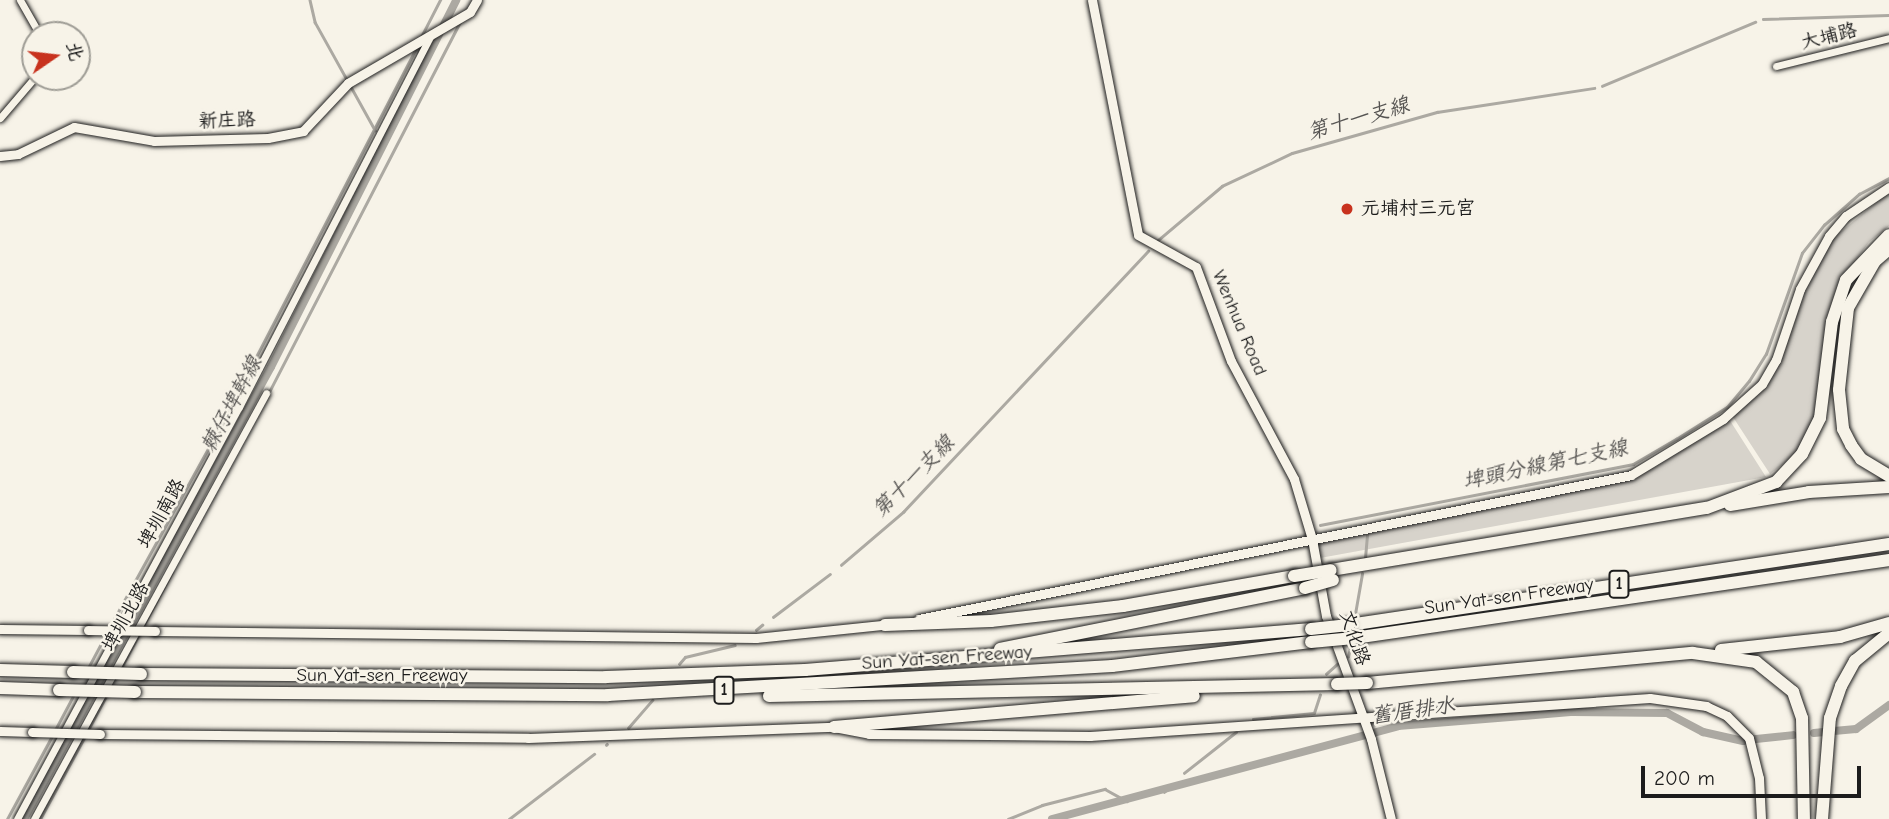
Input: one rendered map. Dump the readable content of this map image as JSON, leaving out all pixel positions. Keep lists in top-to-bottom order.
{
  "streets": {
    "highway": ["1", "Sun Yat-sen Freeway"],
    "street": [
      "大埔路",
      "新庄路",
      "Wenhua Road",
      "埤圳南路",
      "埤圳北路"
    ]
  },
  "crossings": [
    ["新庄路", "埤圳南路"]
  ],
  "water": [
    "第十一支線",
    "棘仔埤幹線",
    "埤頭分線第七支線",
    "舊厝排水"
  ],
  "places": ["元埔村三元宮"],
  "scale_bar": "200 m",
  "north": "right"
}
